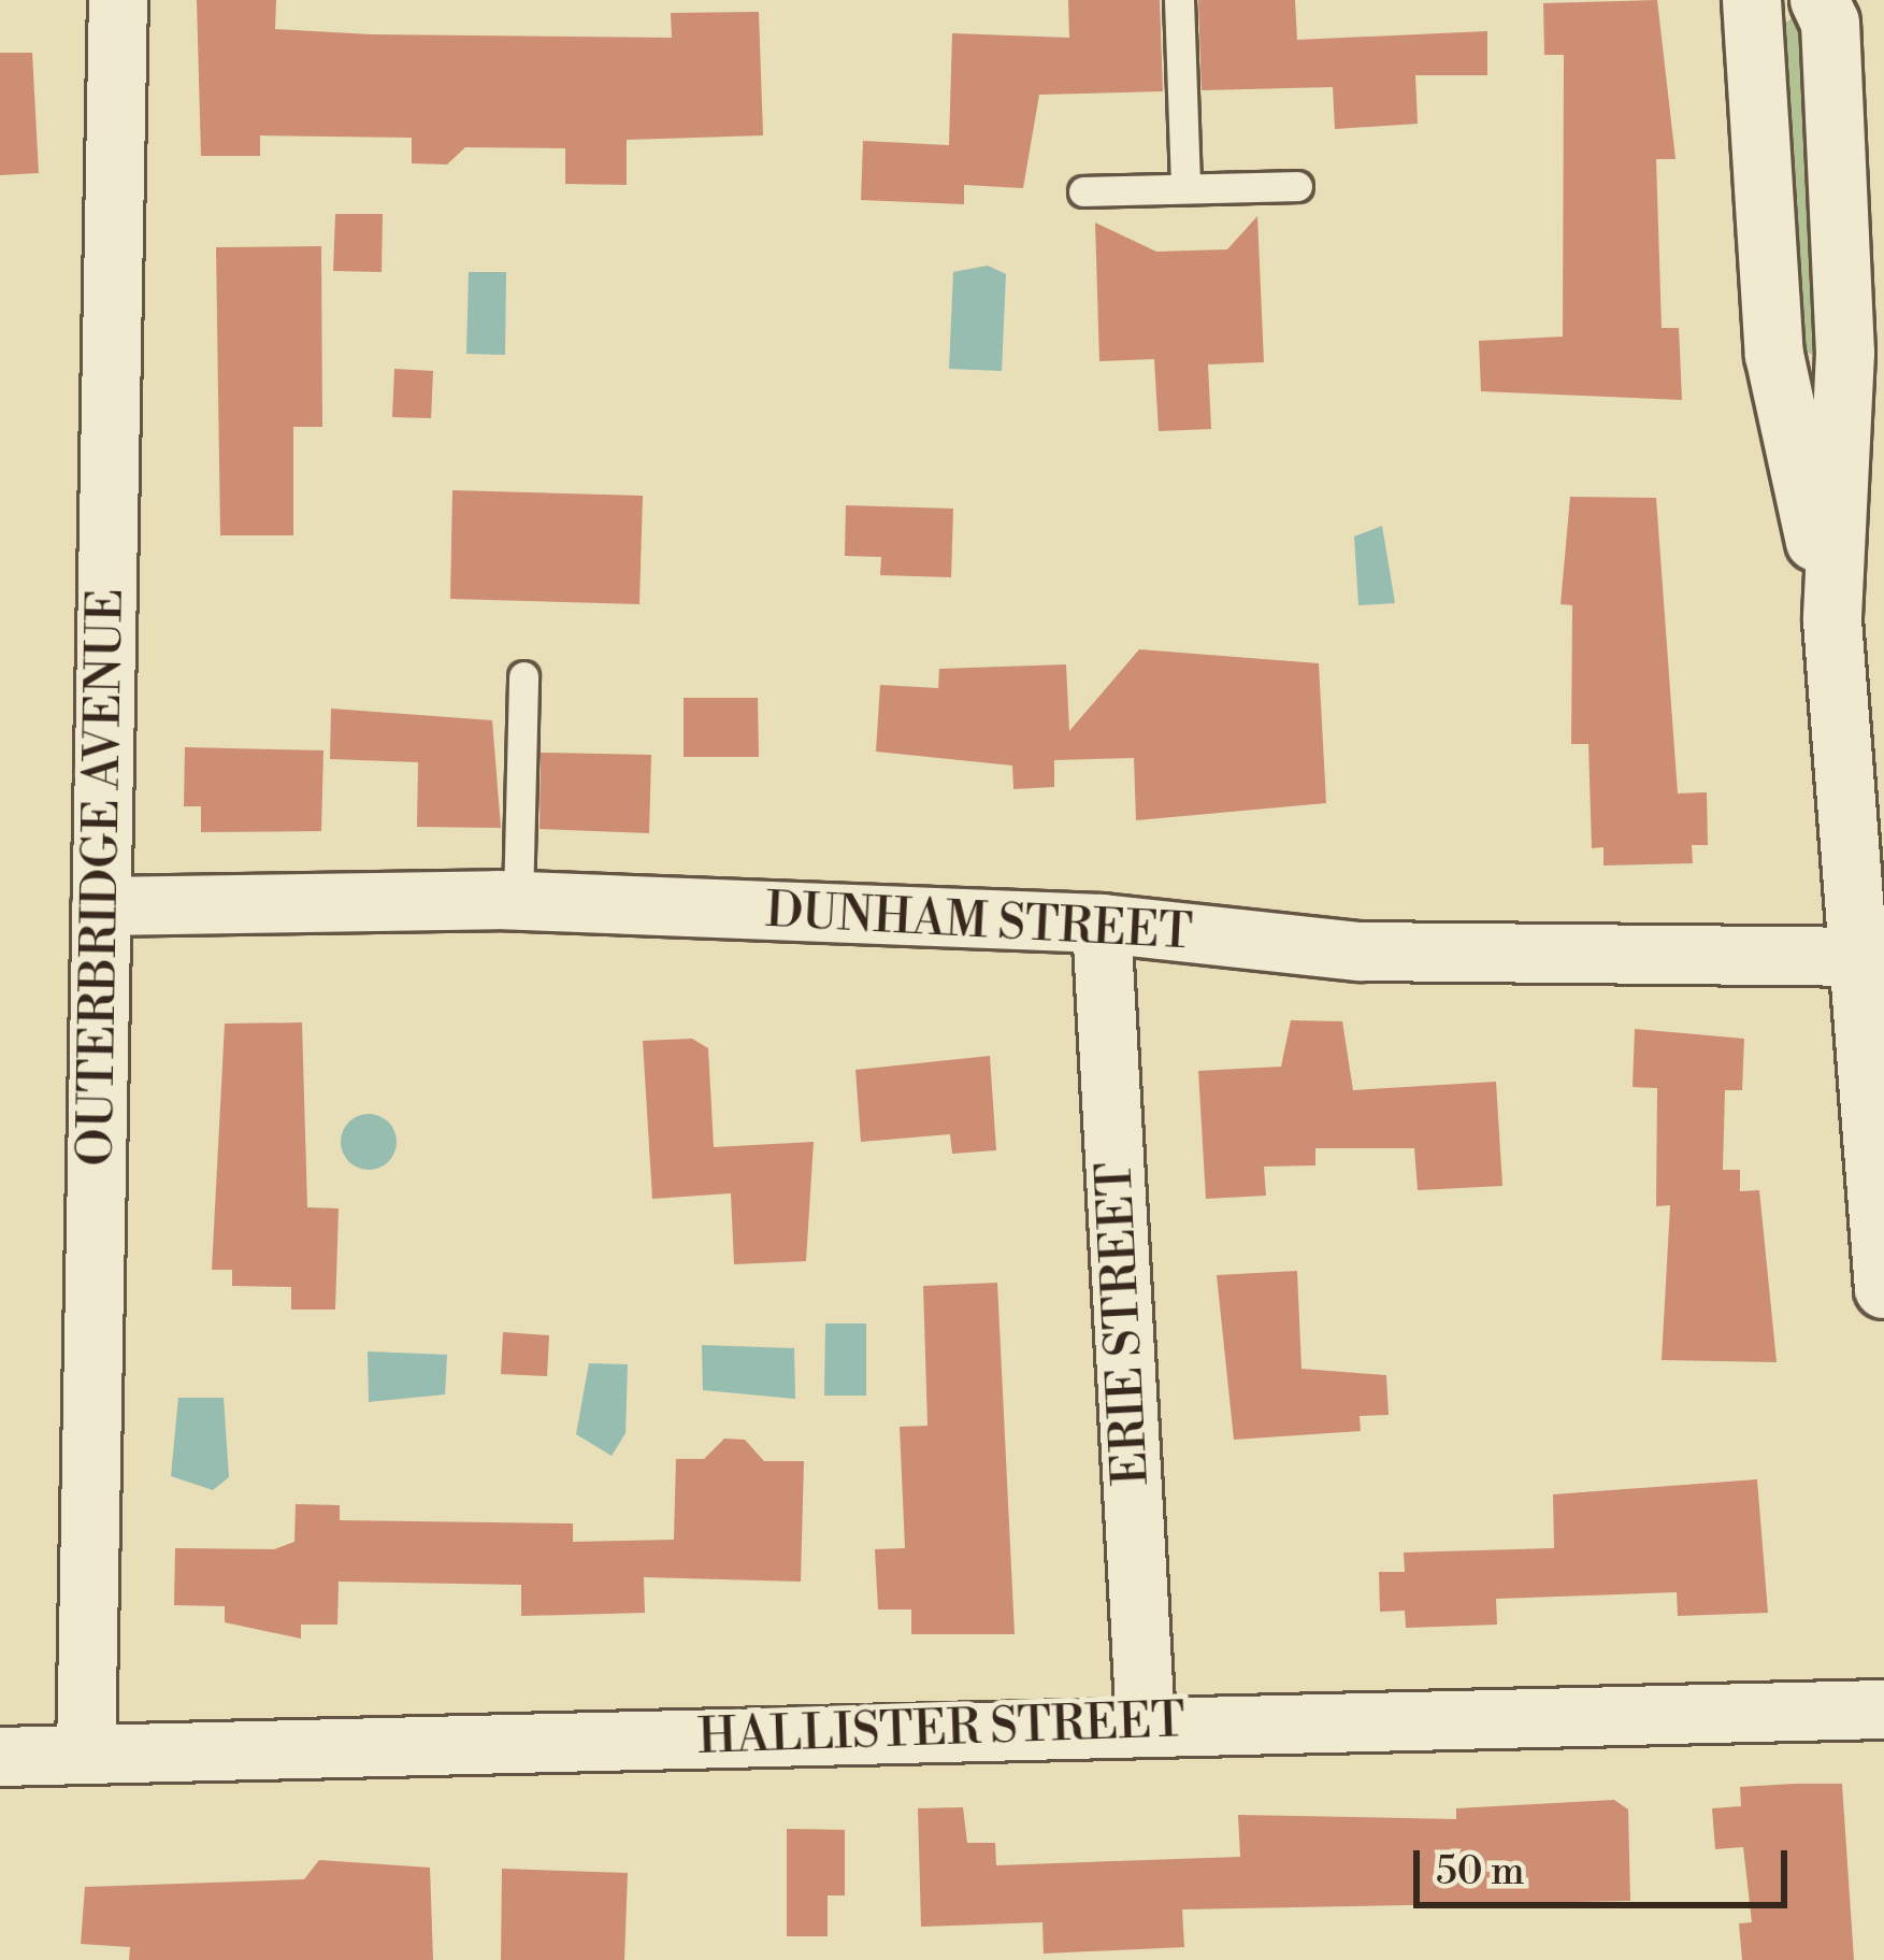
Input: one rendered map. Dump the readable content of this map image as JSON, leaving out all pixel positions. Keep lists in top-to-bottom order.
{
  "streets": {
    "street": [
      "OUTERBRIDGE AVENUE",
      "DUNHAM STREET",
      "ERIE STREET",
      "HALLISTER STREET"
    ]
  },
  "crossings": [
    ["OUTERBRIDGE AVENUE", "DUNHAM STREET"],
    ["OUTERBRIDGE AVENUE", "HALLISTER STREET"],
    ["DUNHAM STREET", "ERIE STREET"],
    ["ERIE STREET", "HALLISTER STREET"]
  ],
  "scale_bar": "50 m"
}
